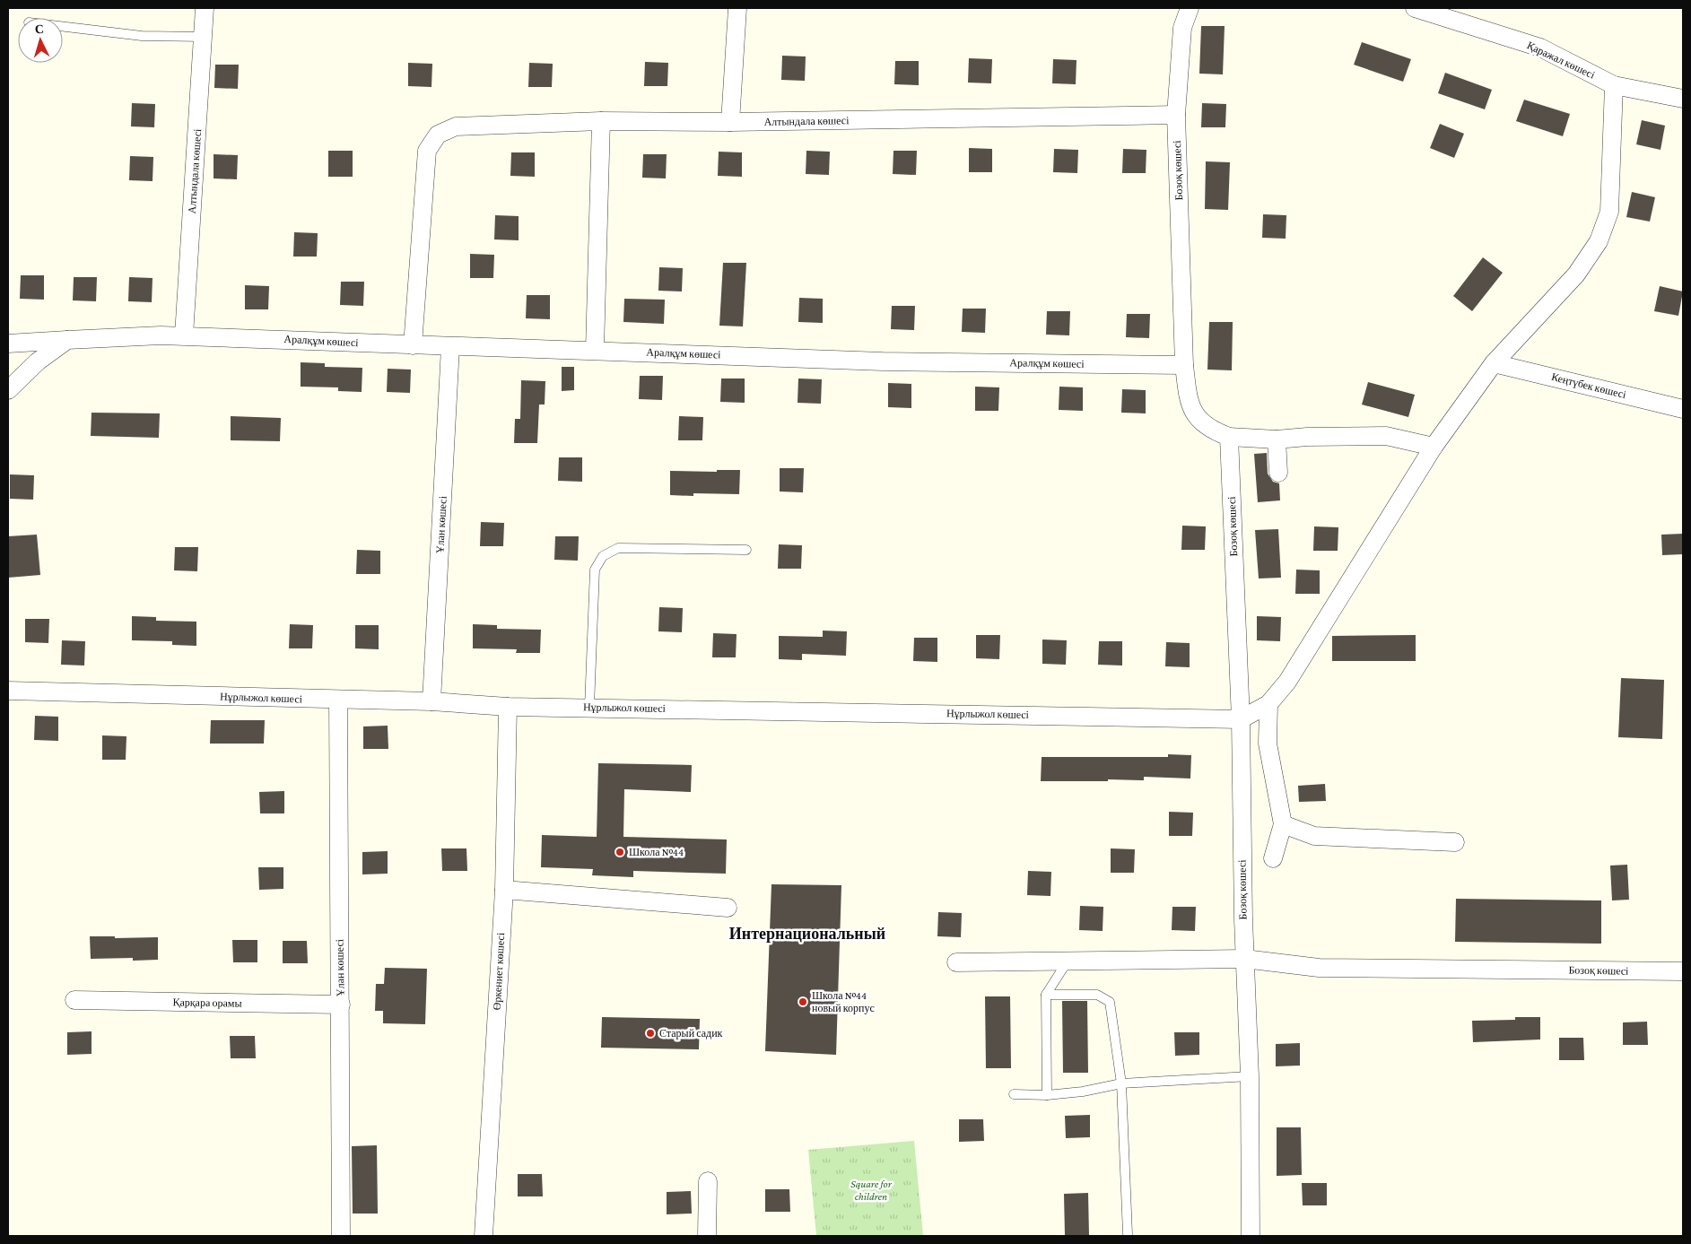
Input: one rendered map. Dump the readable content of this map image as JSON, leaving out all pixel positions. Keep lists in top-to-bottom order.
{
  "streets": {
    "street": [
      "Қаражал көшесі",
      "Алтындала көшесі",
      "Бозоқ көшесі",
      "Аралқұм көшесі",
      "Кеңтүбек көшесі",
      "Ұлан көшесі",
      "Нұрлыжол көшесі",
      "Өркениет көшесі",
      "Қарқара орамы"
    ]
  },
  "crossings": [
    ["Алтындала көшесі", "Бозоқ көшесі"],
    ["Алтындала көшесі", "Аралқұм көшесі"],
    ["Бозоқ көшесі", "Аралқұм көшесі"],
    ["Бозоқ көшесі", "Нұрлыжол көшесі"],
    ["Аралқұм көшесі", "Ұлан көшесі"],
    ["Ұлан көшесі", "Нұрлыжол көшесі"],
    ["Ұлан көшесі", "Қарқара орамы"],
    ["Нұрлыжол көшесі", "Өркениет көшесі"]
  ],
  "districts": ["Интернациональный"],
  "parks": ["Square for children"],
  "places": ["Школа №44", "Школа №44 новый корпус", "Старый садик"],
  "north": "top"
}
